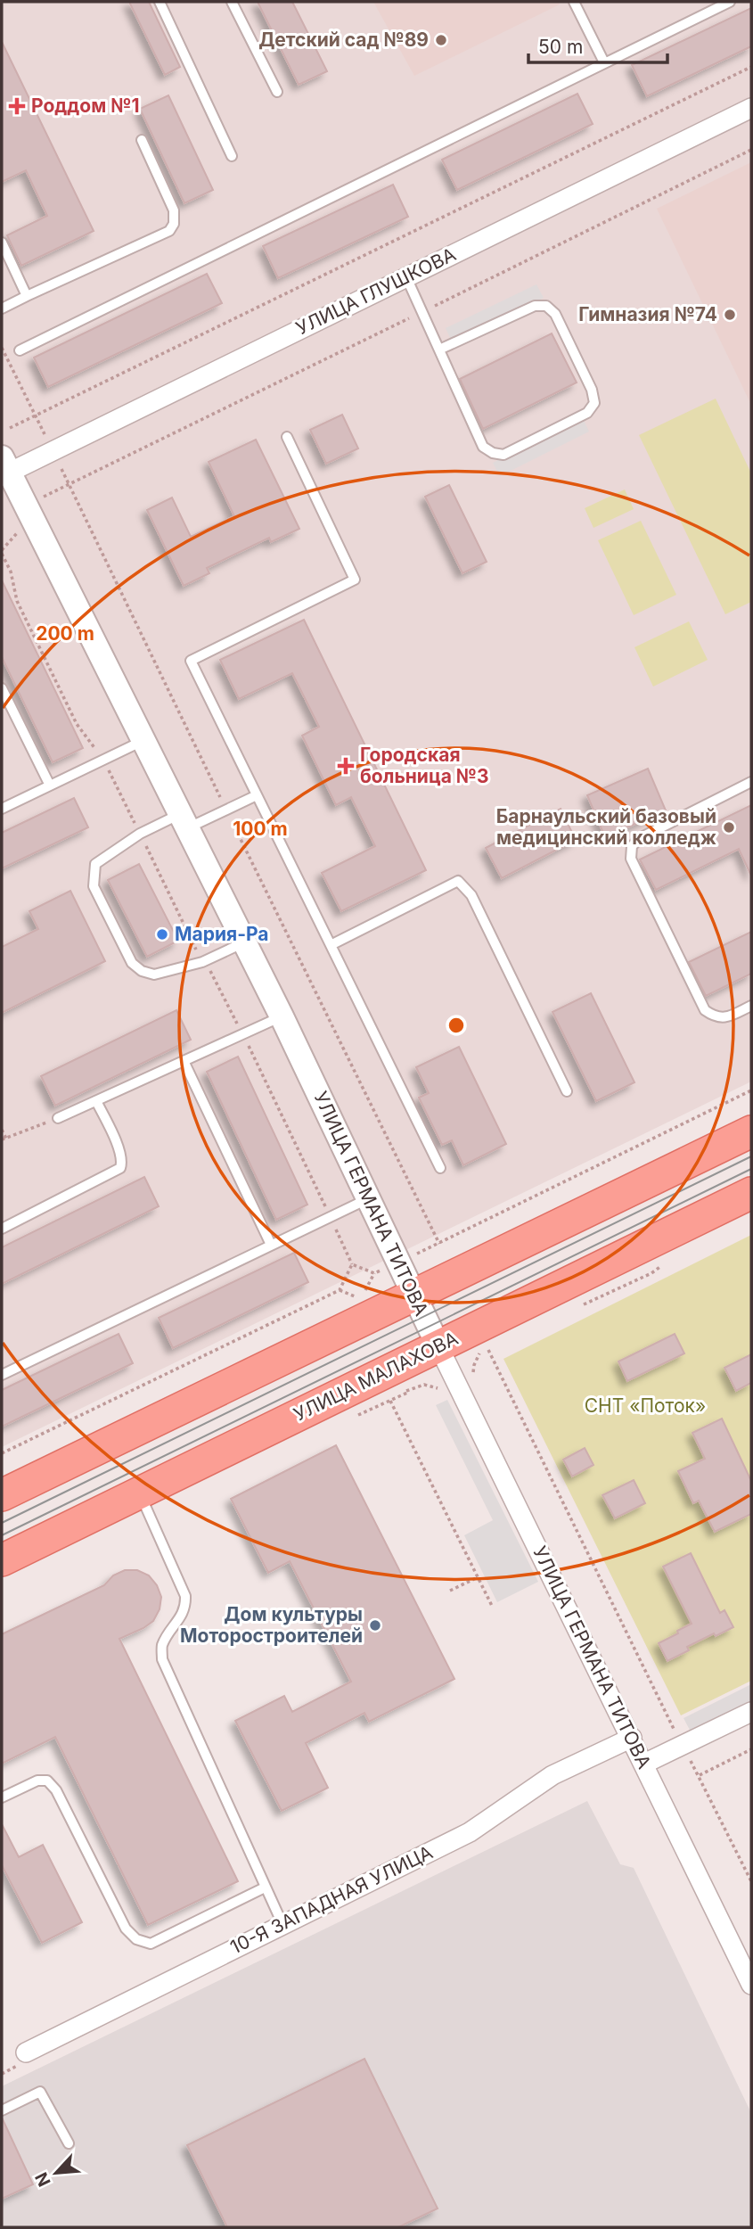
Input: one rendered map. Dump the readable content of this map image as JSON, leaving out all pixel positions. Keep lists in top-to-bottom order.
{
  "streets": {
    "main road": ["УЛИЦА МАЛАХОВА"],
    "street": ["УЛИЦА ГЛУШКОВА", "УЛИЦА ГЕРМАНА ТИТОВА", "10-Я ЗАПАДНАЯ УЛИЦА"]
  },
  "crossings": [
    ["УЛИЦА ГЛУШКОВА", "УЛИЦА ГЕРМАНА ТИТОВА"],
    ["УЛИЦА ГЕРМАНА ТИТОВА", "УЛИЦА МАЛАХОВА"],
    ["УЛИЦА ГЕРМАНА ТИТОВА", "10-Я ЗАПАДНАЯ УЛИЦА"]
  ],
  "parks": ["СНТ «Поток»"],
  "places": {
    "other": [
      "Детский сад №89",
      "Гимназия №74",
      "Барнаульский базовый медицинский колледж",
      "Мария-Ра",
      "Дом культуры Моторостроителей"
    ],
    "health": ["Роддом №1", "Городская больница №3"]
  },
  "scale_bar": "50 m",
  "north": "bottom left",
  "rings": ["200 m", "100 m"]
}
